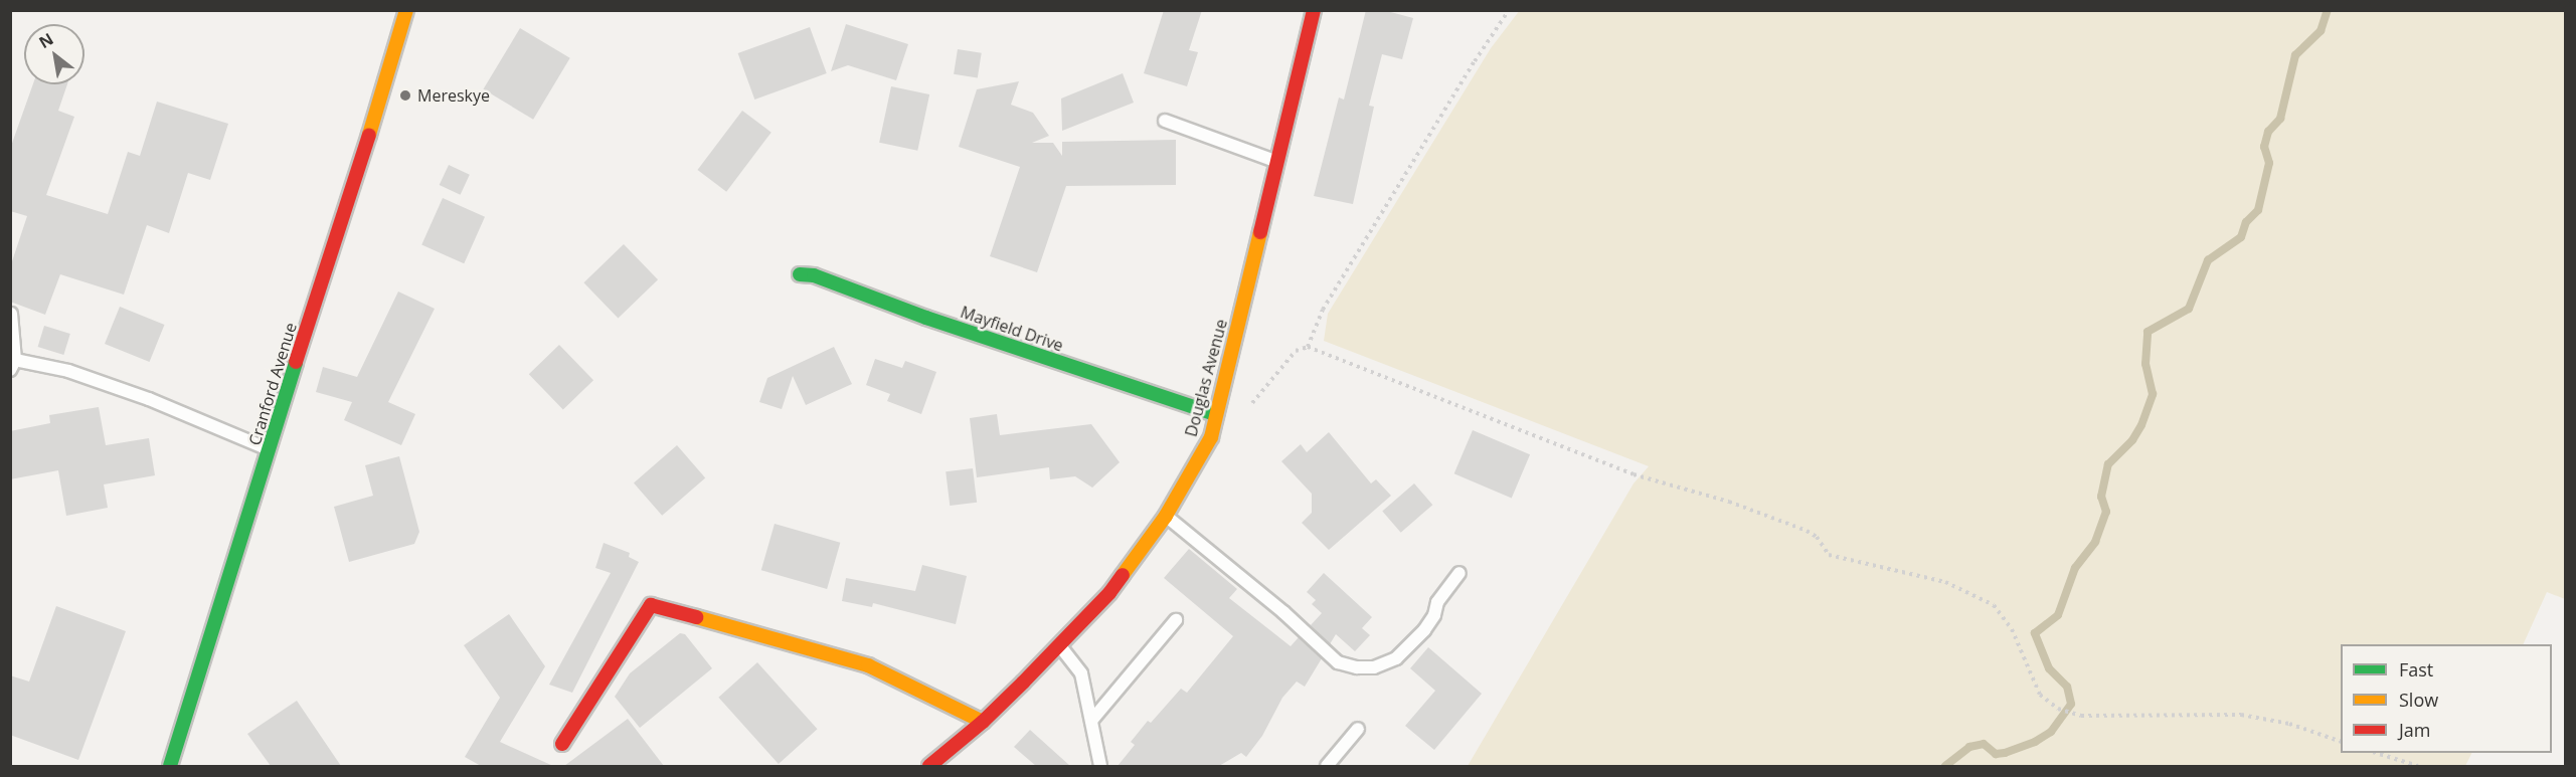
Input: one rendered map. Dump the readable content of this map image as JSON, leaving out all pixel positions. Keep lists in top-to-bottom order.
{
  "streets": {
    "street": ["Mayfield Drive", "Douglas Avenue", "Cranford Avenue"]
  },
  "crossings": [
    ["Mayfield Drive", "Douglas Avenue"]
  ],
  "places": ["Mereskye"],
  "legend": ["Fast", "Slow", "Jam"],
  "north": "top left"
}
